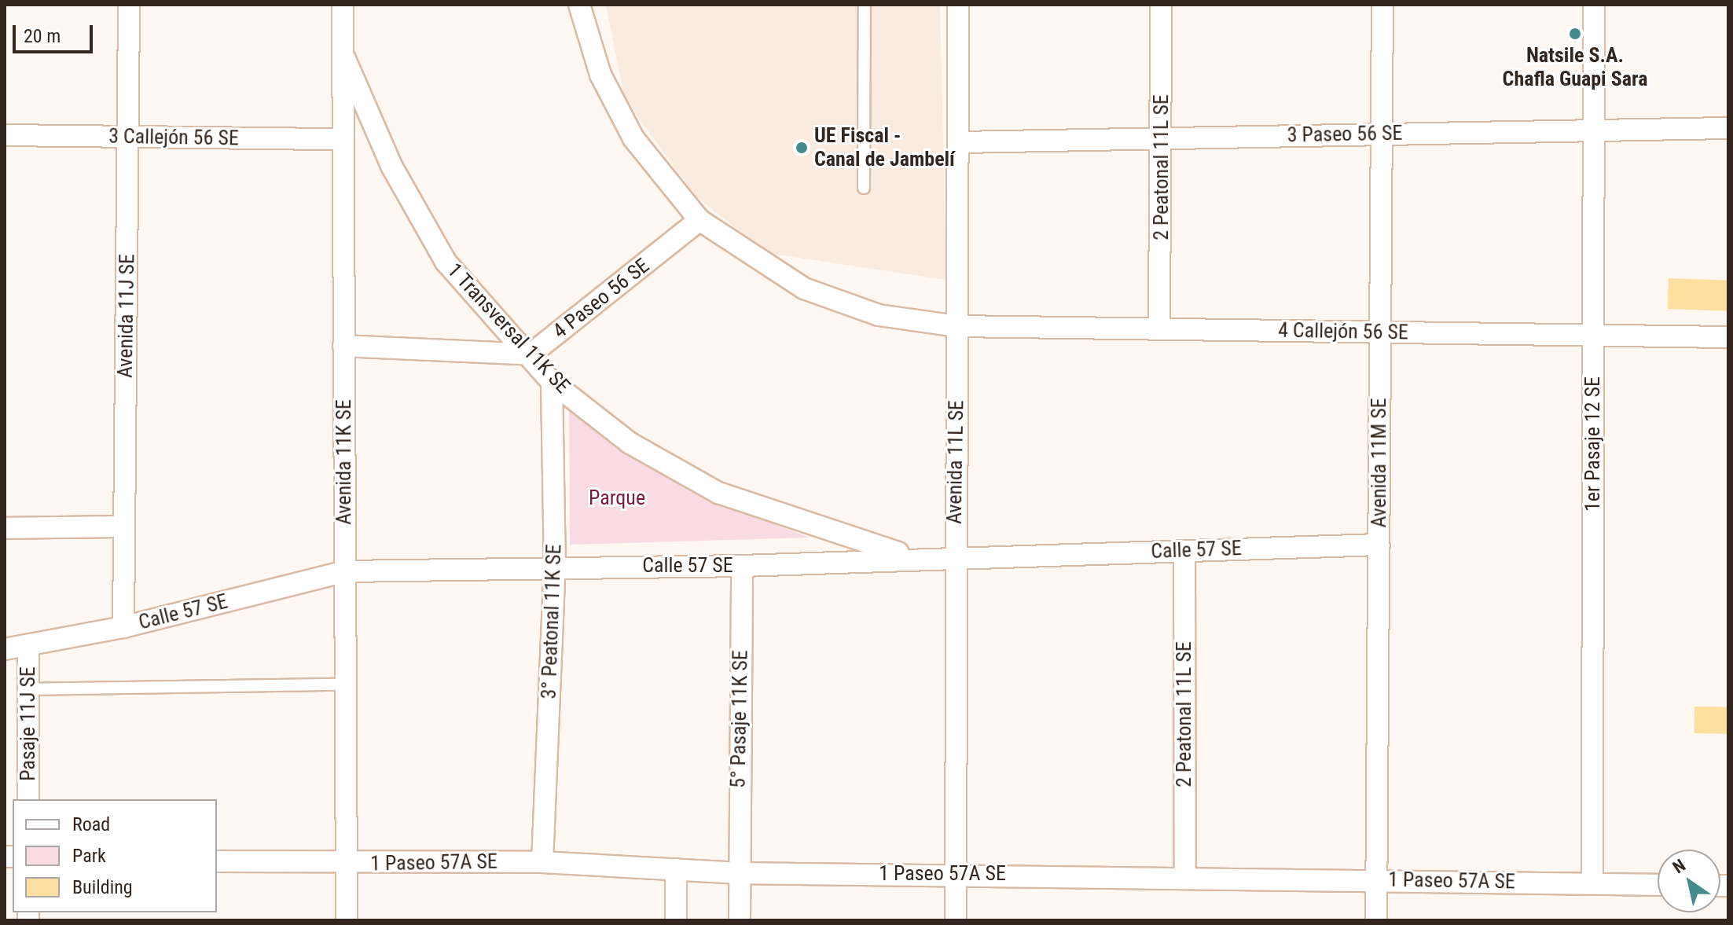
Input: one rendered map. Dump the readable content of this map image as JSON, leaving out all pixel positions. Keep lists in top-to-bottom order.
{
  "streets": {
    "street": [
      "3 Paseo 56 SE",
      "3 Callejón 56 SE",
      "2 Peatonal 11L SE",
      "4 Paseo 56 SE",
      "Avenida 11J SE",
      "1 Transversal 11K SE",
      "4 Callejón 56 SE",
      "1er Pasaje 12 SE",
      "Avenida 11K SE",
      "Avenida 11L SE",
      "Avenida 11M SE",
      "Calle 57 SE",
      "3° Peatonal 11K SE",
      "5° Pasaje 11K SE",
      "Pasaje 11J SE",
      "1 Paseo 57A SE"
    ]
  },
  "crossings": [
    ["3 Paseo 56 SE", "2 Peatonal 11L SE"],
    ["3 Paseo 56 SE", "1er Pasaje 12 SE"],
    ["3 Paseo 56 SE", "Avenida 11L SE"],
    ["3 Paseo 56 SE", "Avenida 11M SE"],
    ["3 Callejón 56 SE", "Avenida 11J SE"],
    ["3 Callejón 56 SE", "Avenida 11K SE"],
    ["2 Peatonal 11L SE", "4 Callejón 56 SE"],
    ["2 Peatonal 11L SE", "Calle 57 SE"],
    ["2 Peatonal 11L SE", "1 Paseo 57A SE"],
    ["4 Paseo 56 SE", "1 Transversal 11K SE"],
    ["4 Paseo 56 SE", "4 Callejón 56 SE"],
    ["Avenida 11J SE", "Calle 57 SE"],
    ["1 Transversal 11K SE", "Avenida 11K SE"],
    ["1 Transversal 11K SE", "Calle 57 SE"],
    ["1 Transversal 11K SE", "3° Peatonal 11K SE"],
    ["4 Callejón 56 SE", "1er Pasaje 12 SE"],
    ["4 Callejón 56 SE", "Avenida 11L SE"],
    ["4 Callejón 56 SE", "Avenida 11M SE"],
    ["1er Pasaje 12 SE", "1 Paseo 57A SE"],
    ["Avenida 11K SE", "Calle 57 SE"],
    ["Avenida 11K SE", "1 Paseo 57A SE"],
    ["Avenida 11L SE", "Calle 57 SE"],
    ["Avenida 11L SE", "1 Paseo 57A SE"],
    ["Avenida 11M SE", "Calle 57 SE"],
    ["Avenida 11M SE", "1 Paseo 57A SE"],
    ["Calle 57 SE", "3° Peatonal 11K SE"],
    ["Calle 57 SE", "5° Pasaje 11K SE"],
    ["Calle 57 SE", "Pasaje 11J SE"],
    ["3° Peatonal 11K SE", "1 Paseo 57A SE"],
    ["5° Pasaje 11K SE", "1 Paseo 57A SE"]
  ],
  "parks": ["Parque"],
  "places": ["Natsile S.A. Chafla Guapi Sara", "UE Fiscal - Canal de Jambelí"],
  "legend": ["Road", "Park", "Building"],
  "scale_bar": "20 m",
  "north": "top left"
}
